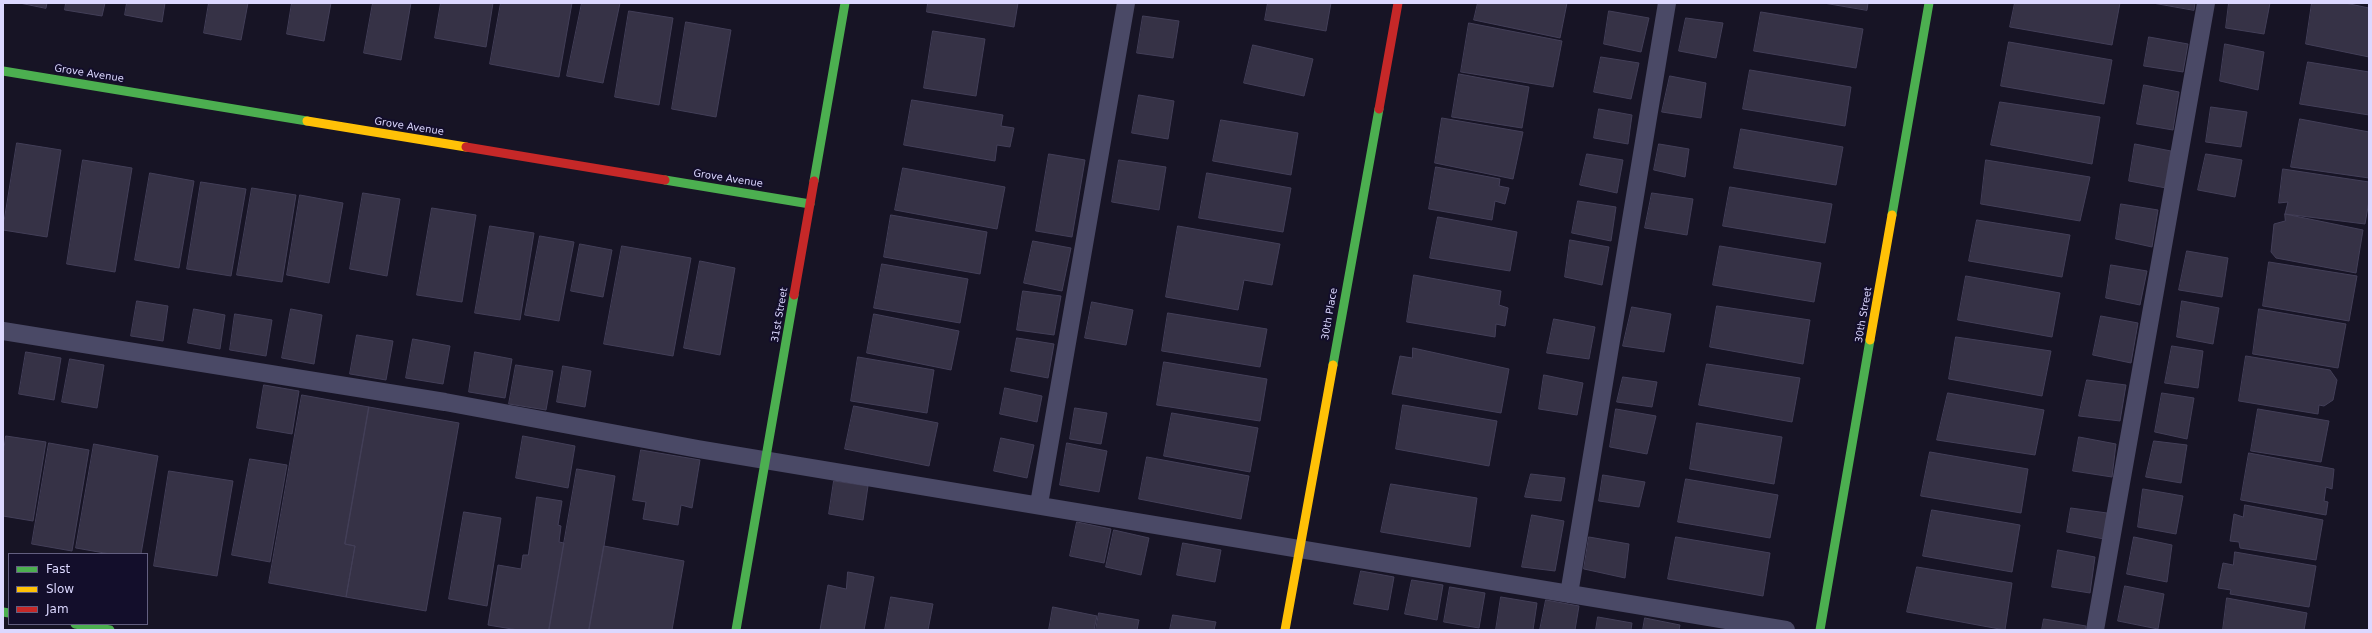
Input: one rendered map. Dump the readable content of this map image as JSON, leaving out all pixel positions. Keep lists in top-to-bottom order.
{
  "streets": {
    "street": [
      "Grove Avenue",
      "30th Place",
      "31st Street",
      "30th Street"
    ]
  },
  "crossings": [
    ["Grove Avenue", "31st Street"]
  ],
  "legend": ["Fast", "Slow", "Jam"]
}
